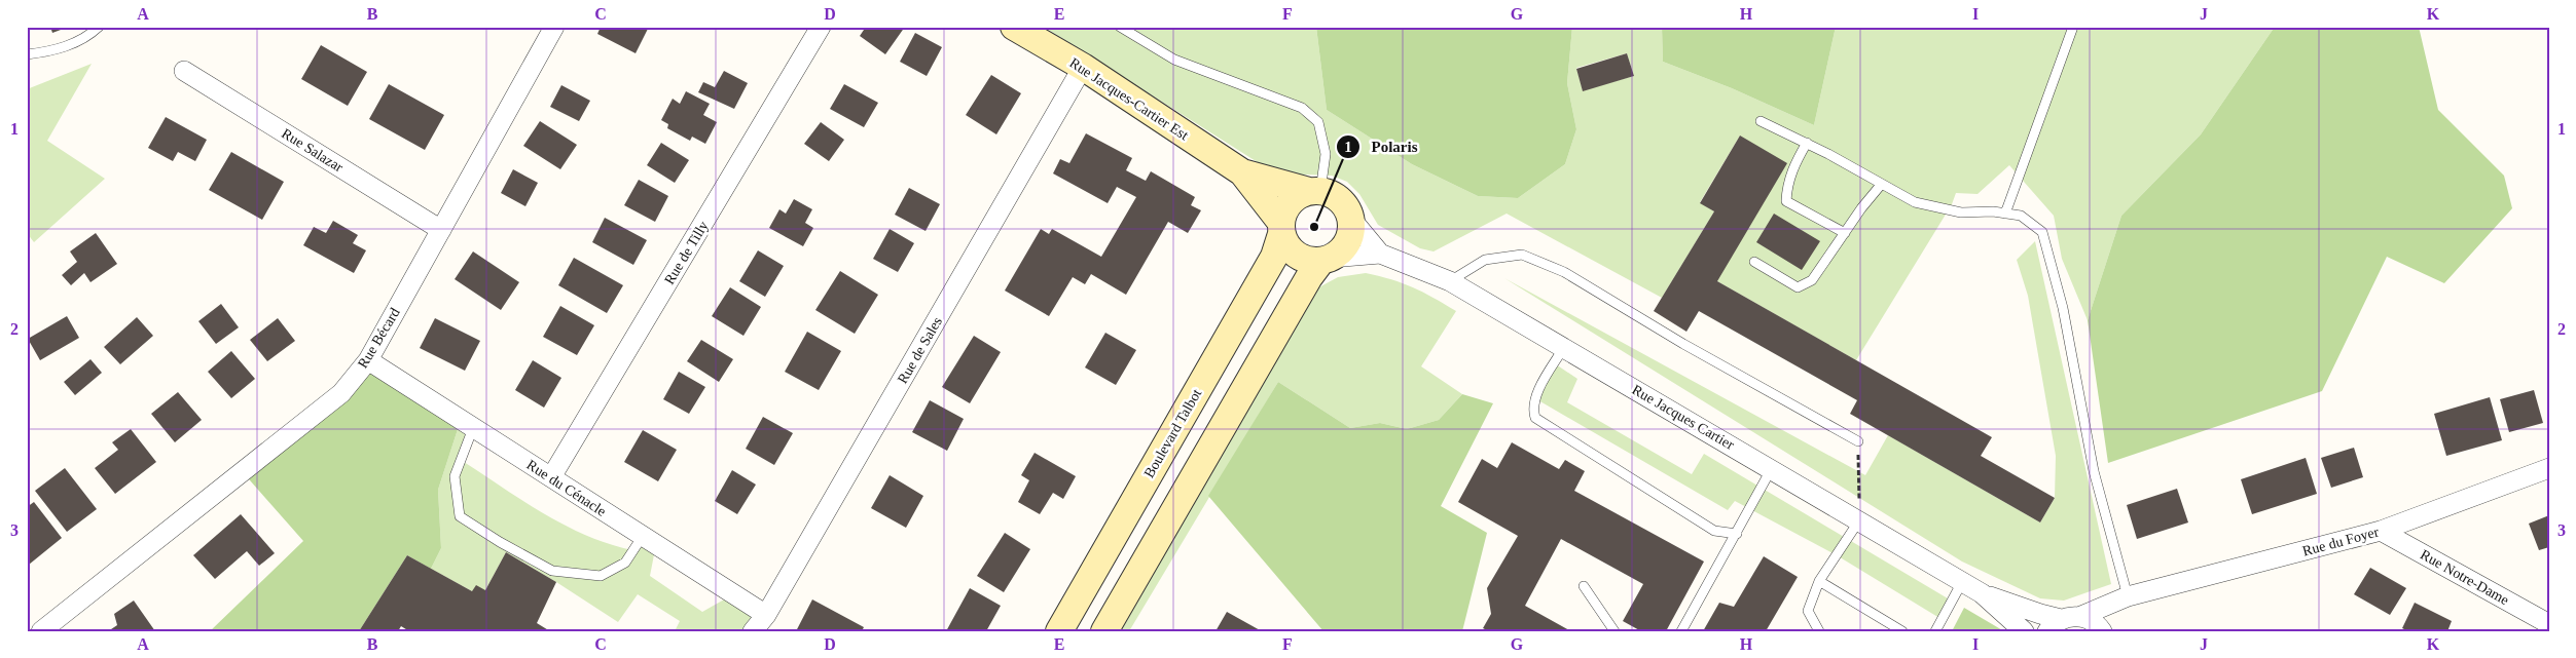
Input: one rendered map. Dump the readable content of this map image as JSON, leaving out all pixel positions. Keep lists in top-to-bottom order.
{
  "streets": {
    "main road": ["Rue Jacques-Cartier Est", "Boulevard Talbot"],
    "street": [
      "Rue Salazar",
      "Rue de Tilly",
      "Rue Bécard",
      "Rue de Sales",
      "Rue Jacques Cartier",
      "Rue du Cénacle",
      "Rue du Foyer",
      "Rue Notre-Dame"
    ]
  },
  "crossings": [
    ["Rue Jacques-Cartier Est", "Rue de Sales"],
    ["Rue Jacques-Cartier Est", "Rue Jacques Cartier"],
    ["Rue Jacques-Cartier Est", "Boulevard Talbot"],
    ["Rue Salazar", "Rue Bécard"],
    ["Rue de Tilly", "Rue du Cénacle"],
    ["Rue Bécard", "Rue du Cénacle"],
    ["Rue de Sales", "Rue du Cénacle"],
    ["Rue Jacques Cartier", "Boulevard Talbot"],
    ["Rue Jacques Cartier", "Rue du Foyer"],
    ["Rue du Foyer", "Rue Notre-Dame"]
  ],
  "places": ["Polaris"],
  "grid": {
    "columns": [
      "A",
      "B",
      "C",
      "D",
      "E",
      "F",
      "G",
      "H",
      "I",
      "J",
      "K"
    ],
    "rows": ["1", "2", "3"]
  }
}
